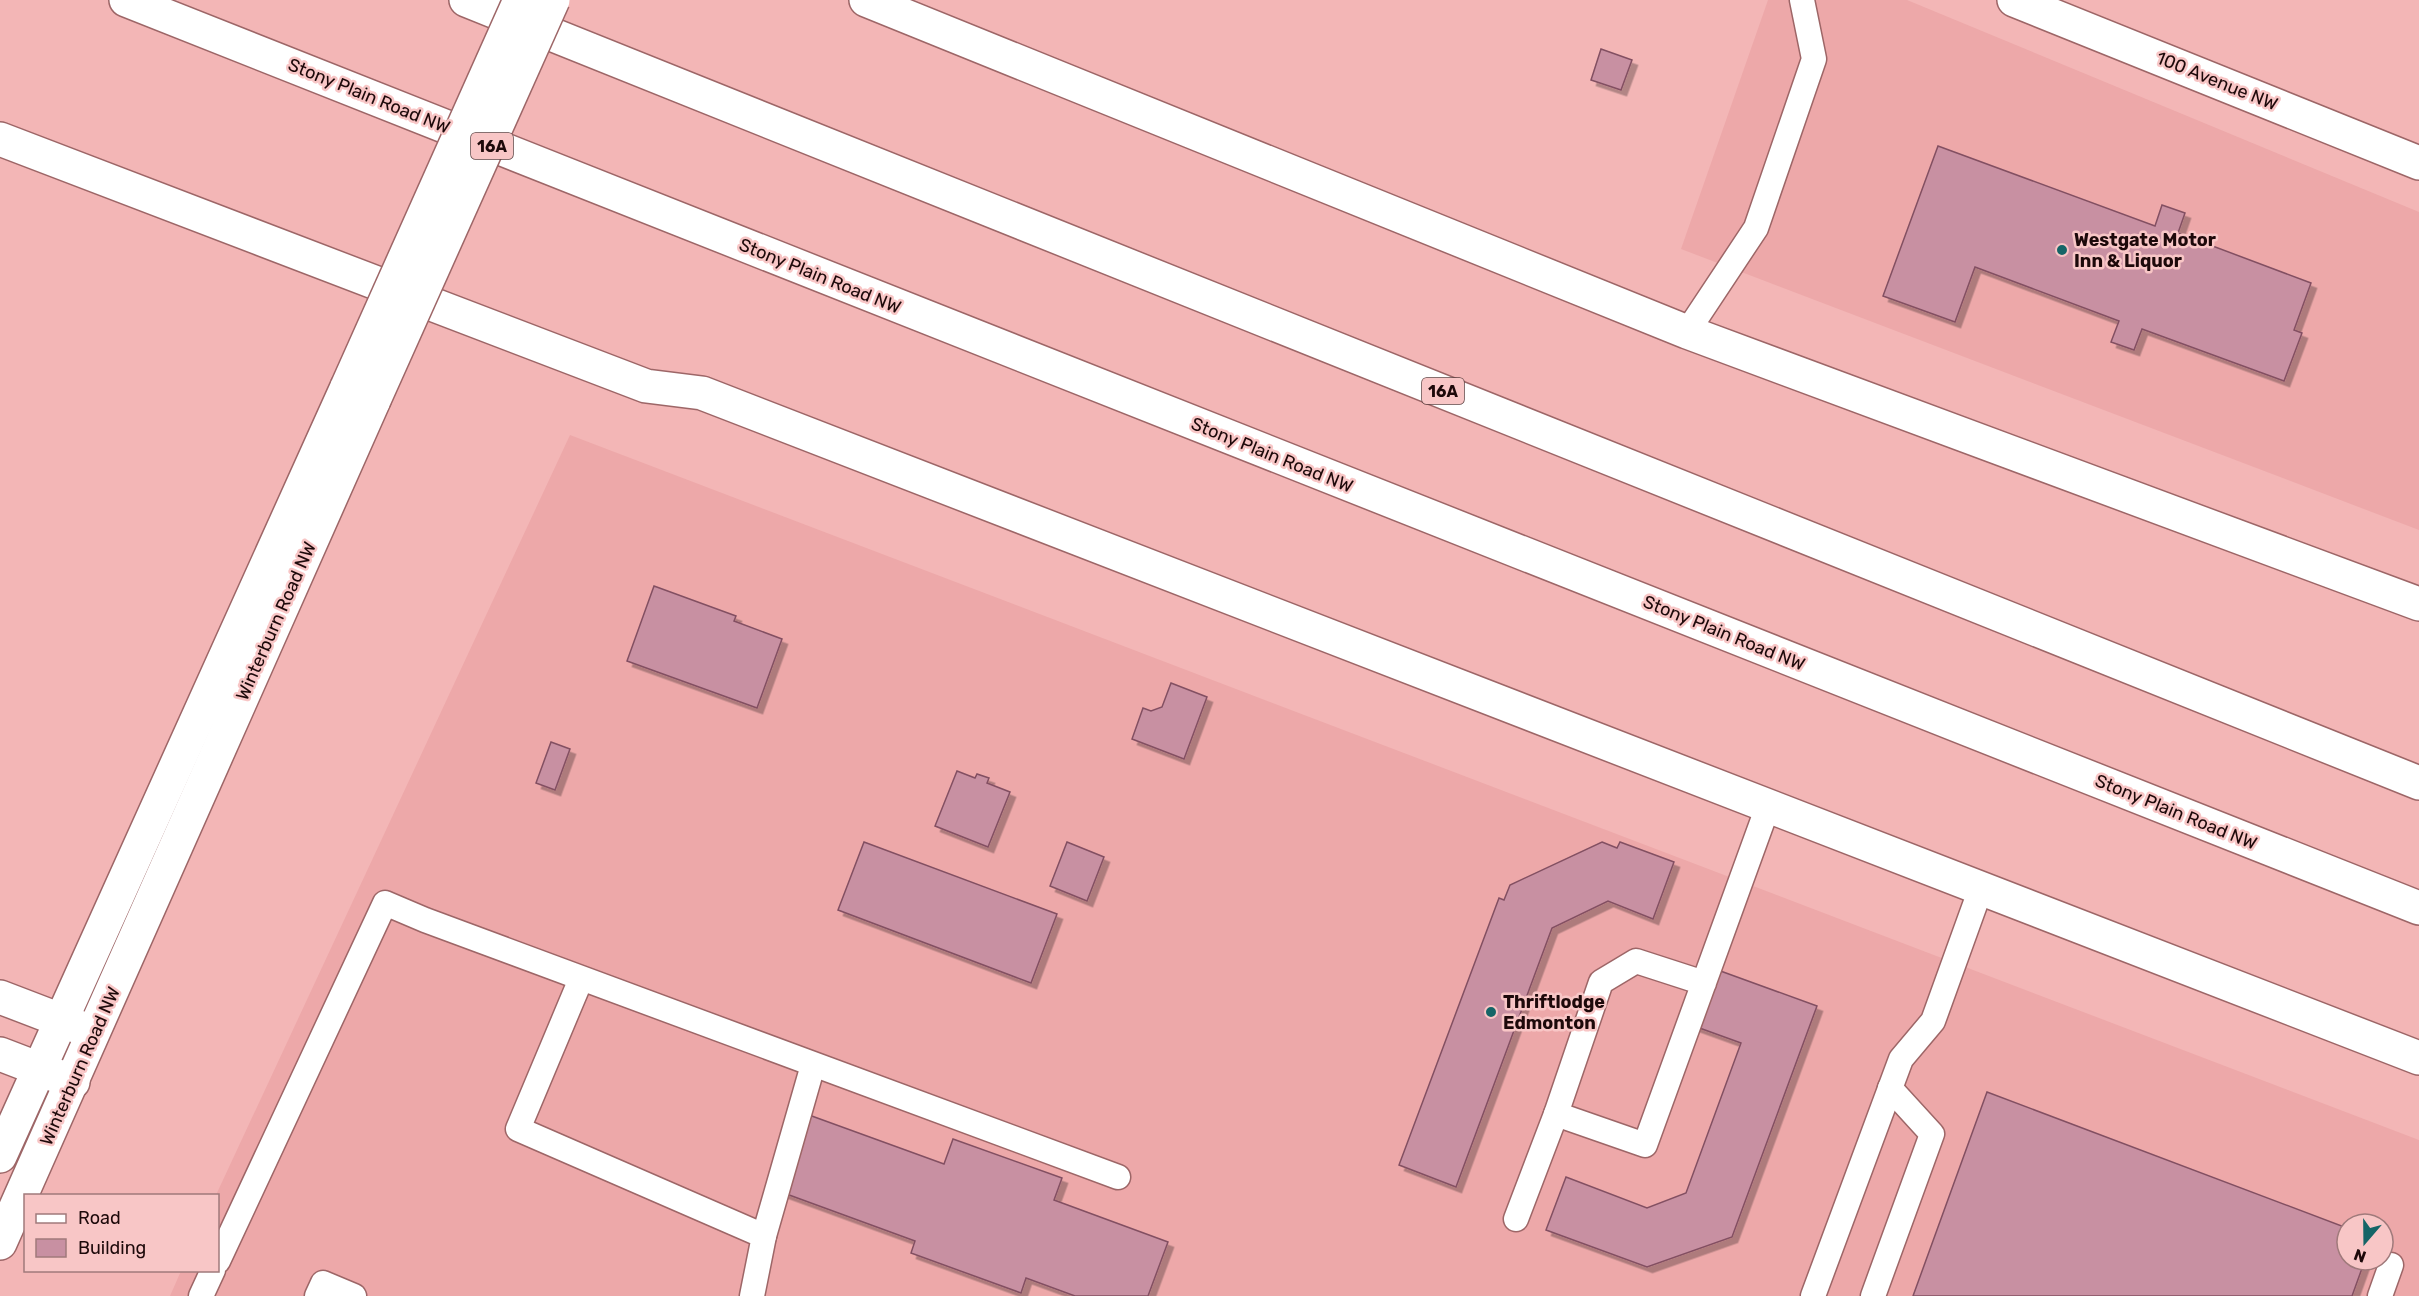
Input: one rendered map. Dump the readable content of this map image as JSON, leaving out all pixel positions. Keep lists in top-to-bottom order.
{
  "streets": {
    "main road": [
      "100 Avenue NW",
      "Stony Plain Road NW",
      "16A",
      "Winterburn Road NW"
    ]
  },
  "places": ["Westgate Motor Inn & Liquor", "Thriftlodge Edmonton"],
  "legend": ["Road", "Building"],
  "north": "bottom"
}
